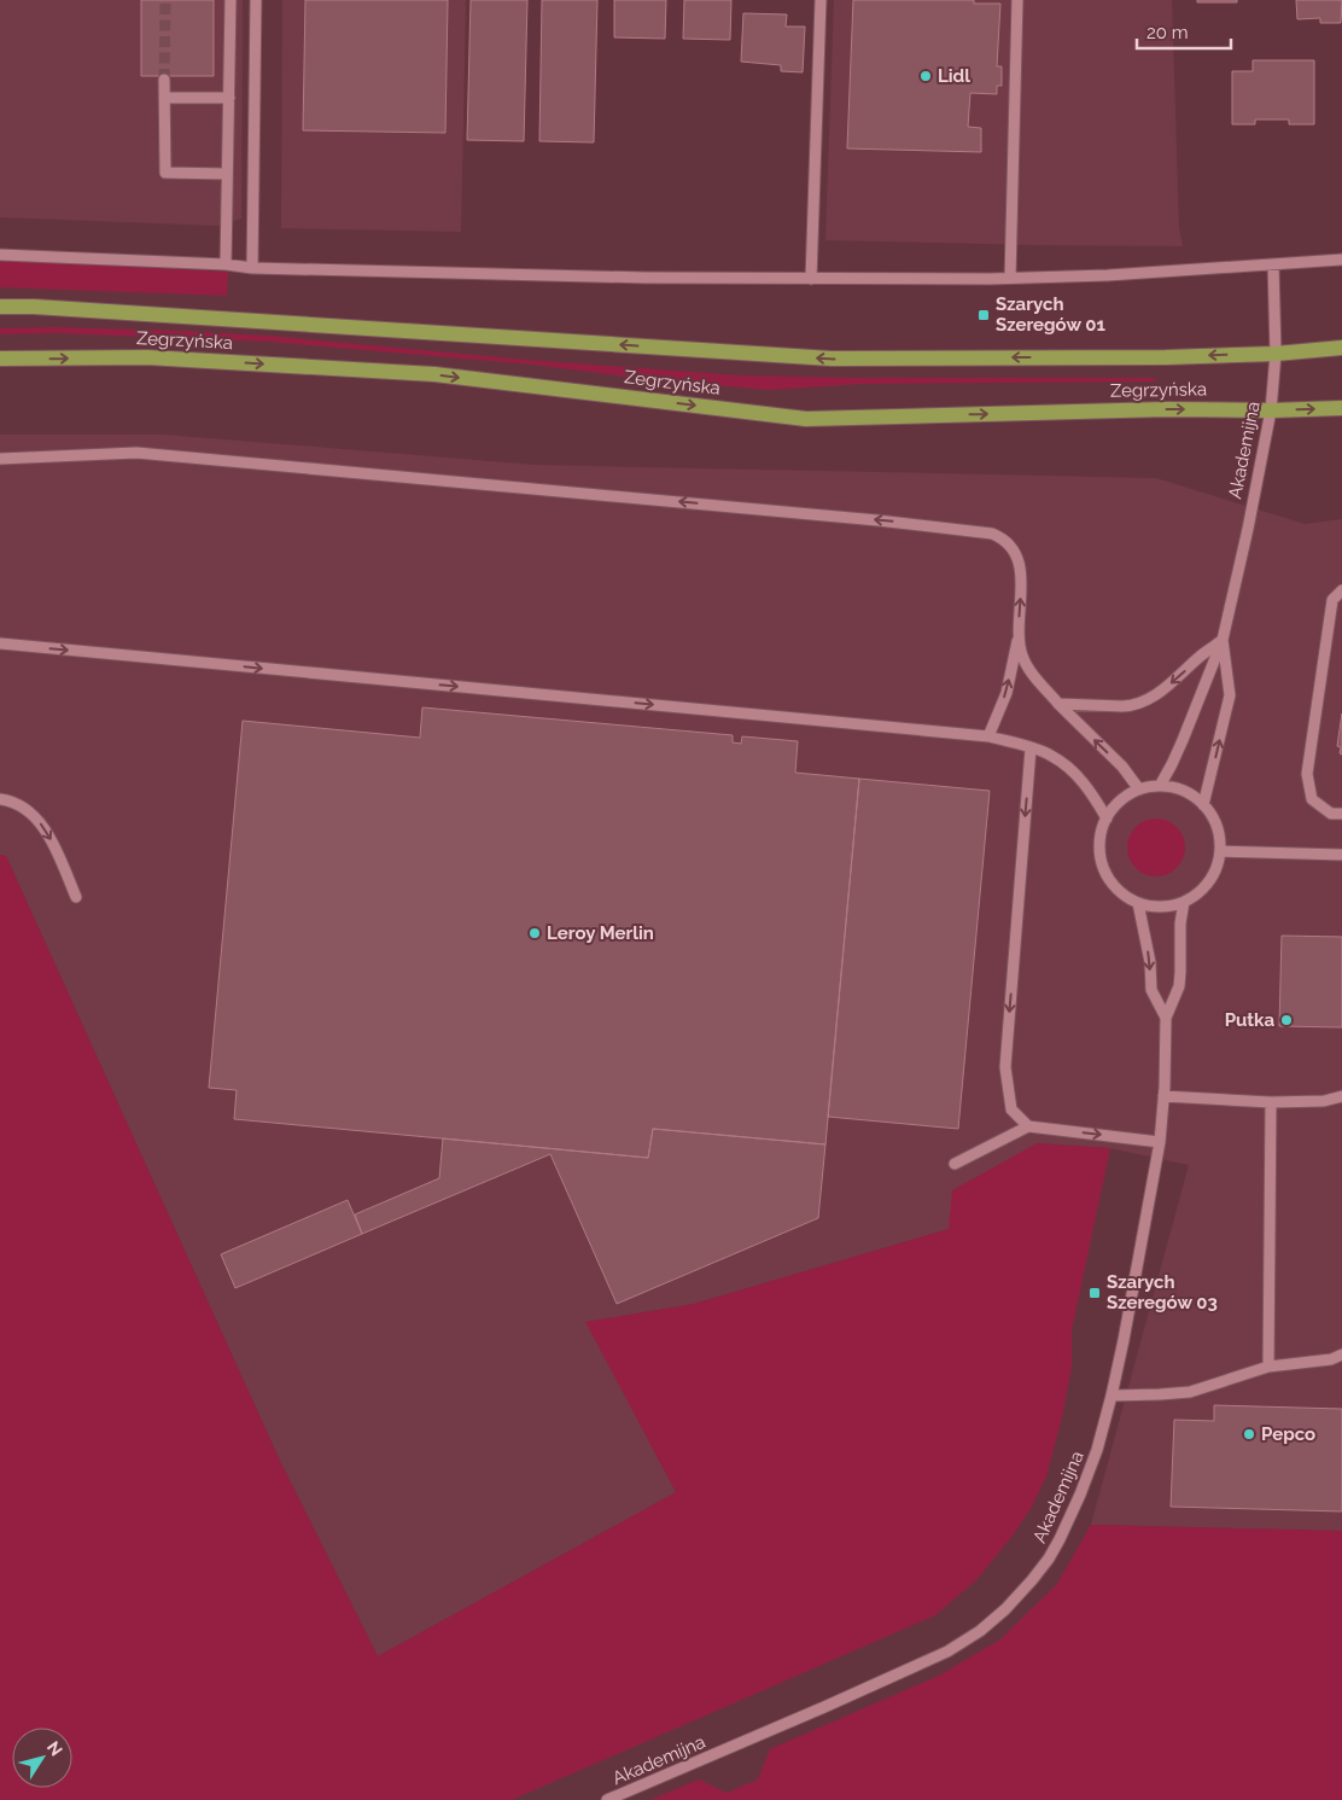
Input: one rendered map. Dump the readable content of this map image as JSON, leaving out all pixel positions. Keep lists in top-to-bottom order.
{
  "streets": {
    "main road": ["Zegrzyńska"],
    "street": ["Akademijna"]
  },
  "crossings": [
    ["Zegrzyńska", "Akademijna"]
  ],
  "places": {
    "other": [
      "Lidl",
      "Leroy Merlin",
      "Putka",
      "Pepco"
    ],
    "transit": ["Szarych Szeregów 01", "Szarych Szeregów 03"]
  },
  "scale_bar": "20 m",
  "north": "top right"
}
